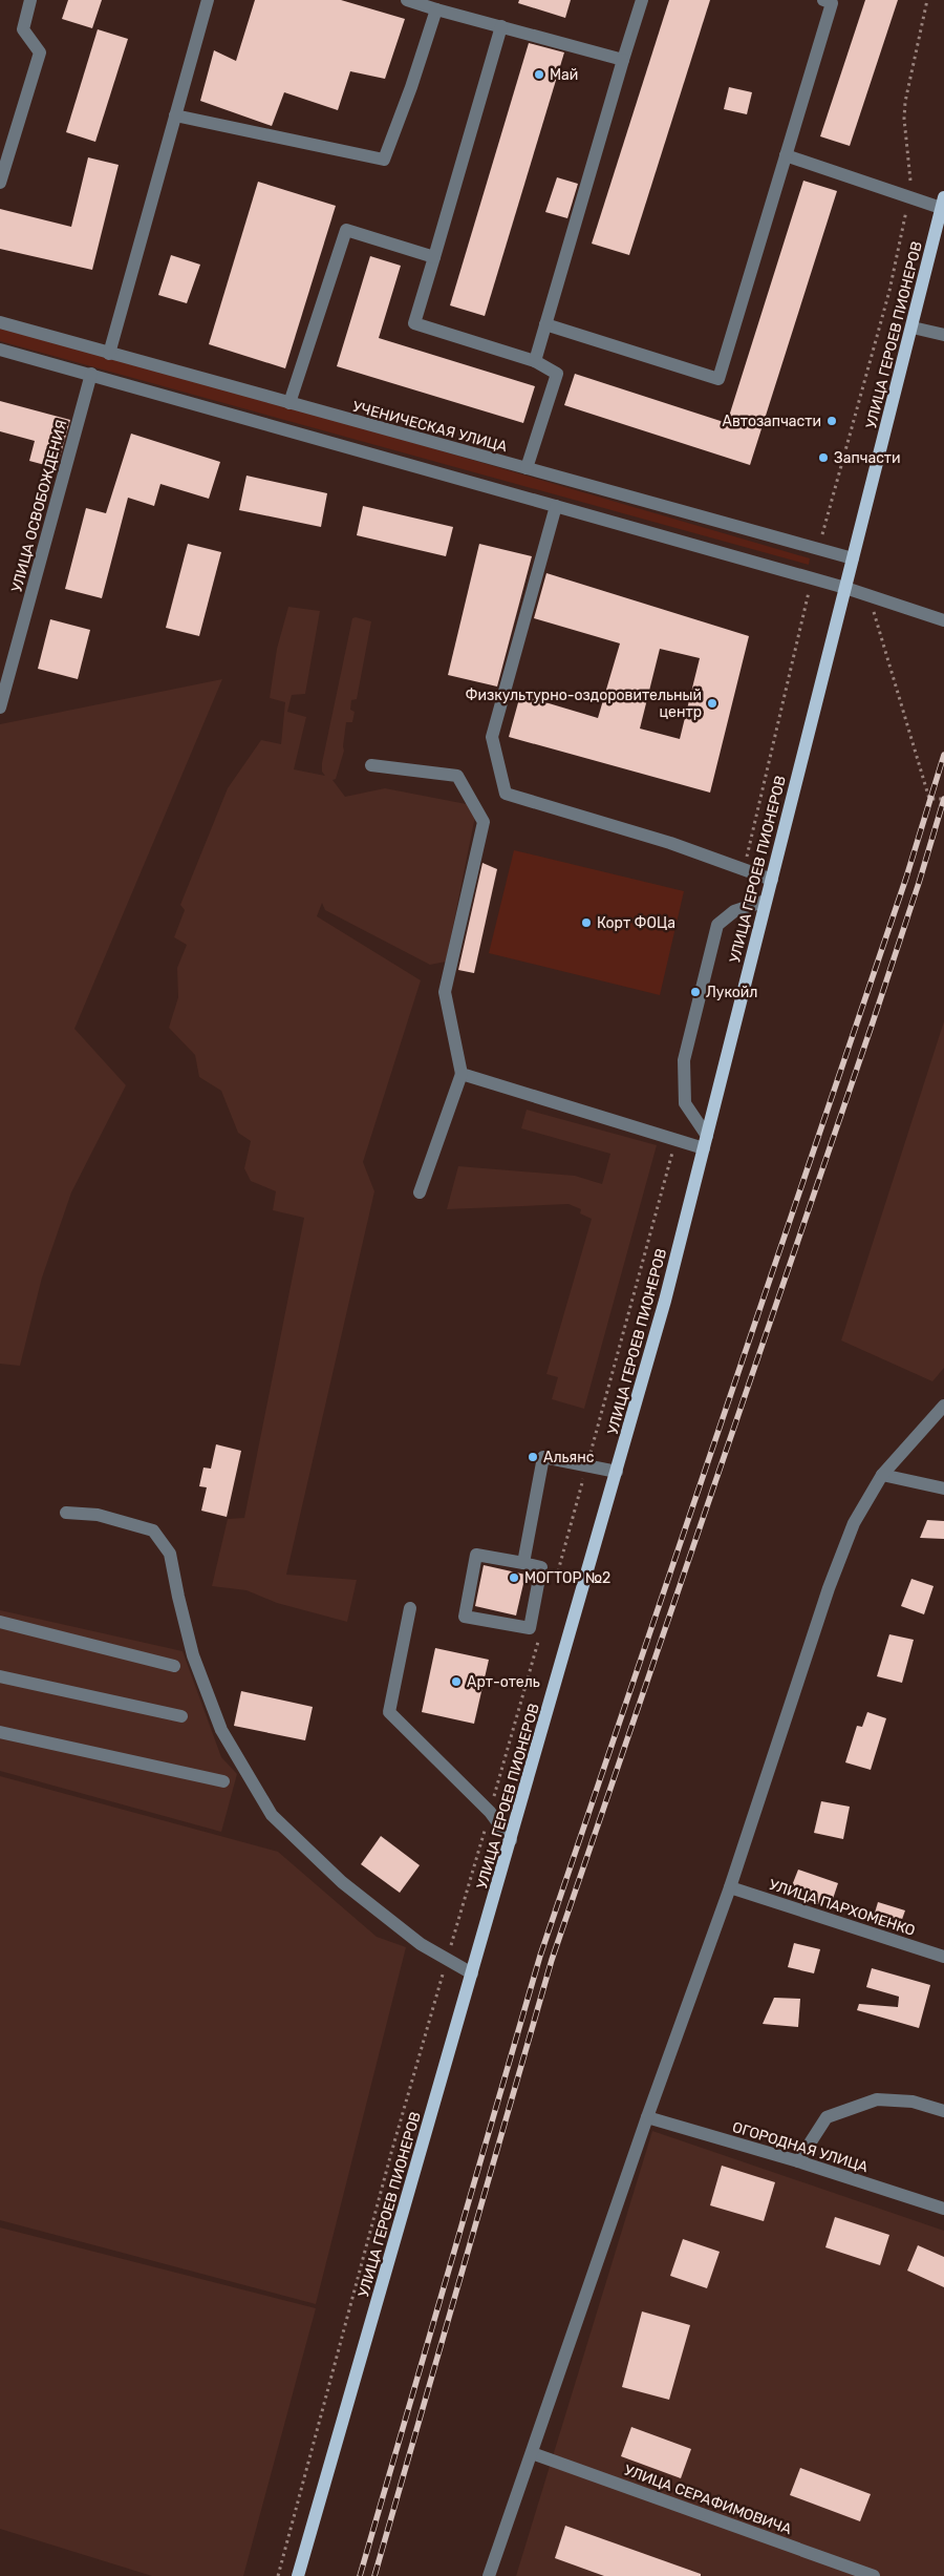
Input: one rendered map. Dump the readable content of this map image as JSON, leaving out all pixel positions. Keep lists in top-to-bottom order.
{
  "streets": {
    "main road": ["УЛИЦА ГЕРОЕВ ПИОНЕРОВ"],
    "street": [
      "УЧЕНИЧЕСКАЯ УЛИЦА",
      "УЛИЦА ОСВОБОЖДЕНИЯ",
      "УЛИЦА ПАРХОМЕНКО",
      "ОГОРОДНАЯ УЛИЦА",
      "УЛИЦА СЕРАФИМОВИЧА"
    ]
  },
  "crossings": [
    ["УЛИЦА ГЕРОЕВ ПИОНЕРОВ", "УЧЕНИЧЕСКАЯ УЛИЦА"]
  ],
  "places": [
    "Май",
    "Автозапчасти",
    "Запчасти",
    "Физкультурно-оздоровительный центр",
    "Корт ФОЦа",
    "Лукойл",
    "Альянс",
    "МОГТОР №2",
    "Арт-отель"
  ]
}
